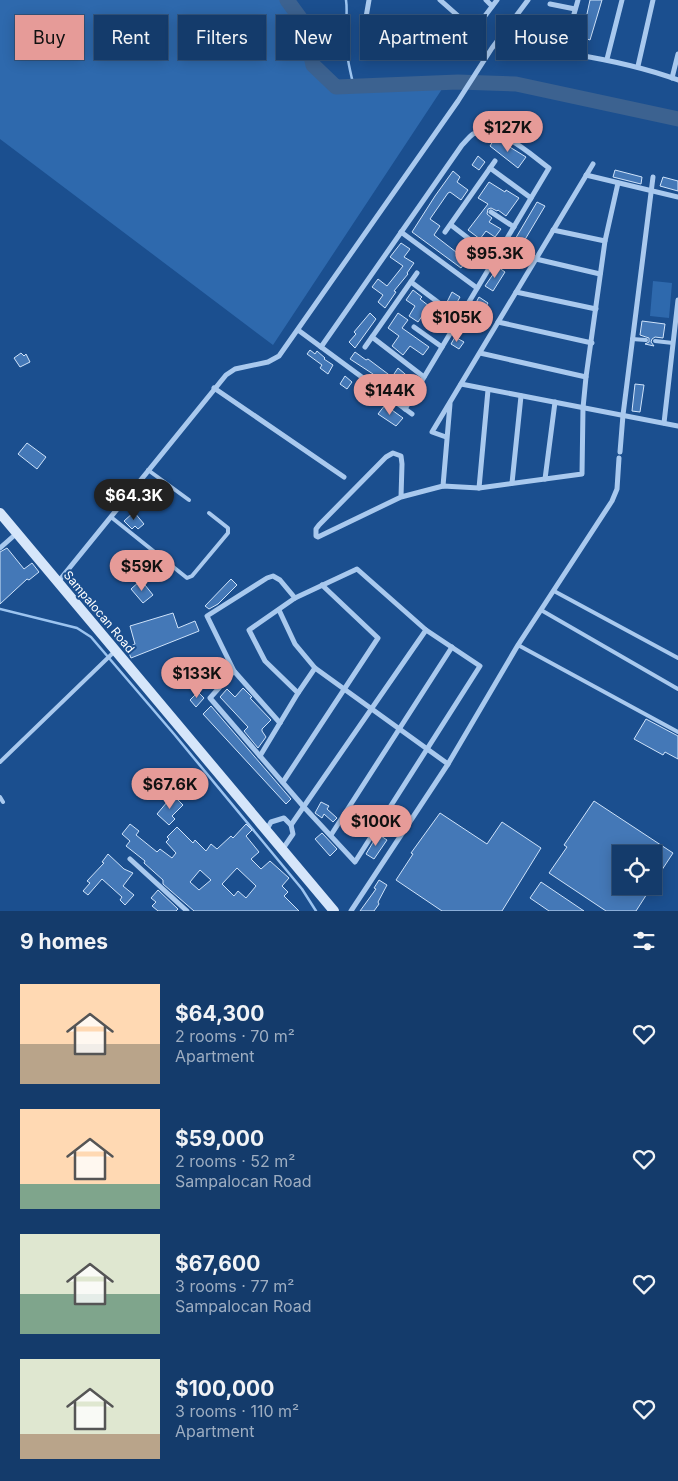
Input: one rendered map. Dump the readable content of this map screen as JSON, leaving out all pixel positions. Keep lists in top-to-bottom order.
{
  "streets": {
    "main road": ["Sampalocan Road"]
  },
  "page": {
    "chip": [
      "Buy",
      "Rent",
      "Filters",
      "New",
      "Apartment",
      "House"
    ],
    "price": [
      "$127K",
      "$95.3K",
      "$105K",
      "$144K",
      "$64.3K",
      "$59K",
      "$133K",
      "$67.6K",
      "$100K"
    ],
    "heading": "9 homes",
    "list": [
      {
        "name": "$64,300",
        "note": "2 rooms · 70 m² · Apartment"
      },
      {
        "name": "$59,000",
        "note": "2 rooms · 52 m² · Sampalocan Road"
      },
      {
        "name": "$67,600",
        "note": "3 rooms · 77 m² · Sampalocan Road"
      },
      {
        "name": "$100,000",
        "note": "3 rooms · 110 m² · Apartment"
      }
    ]
  }
}
